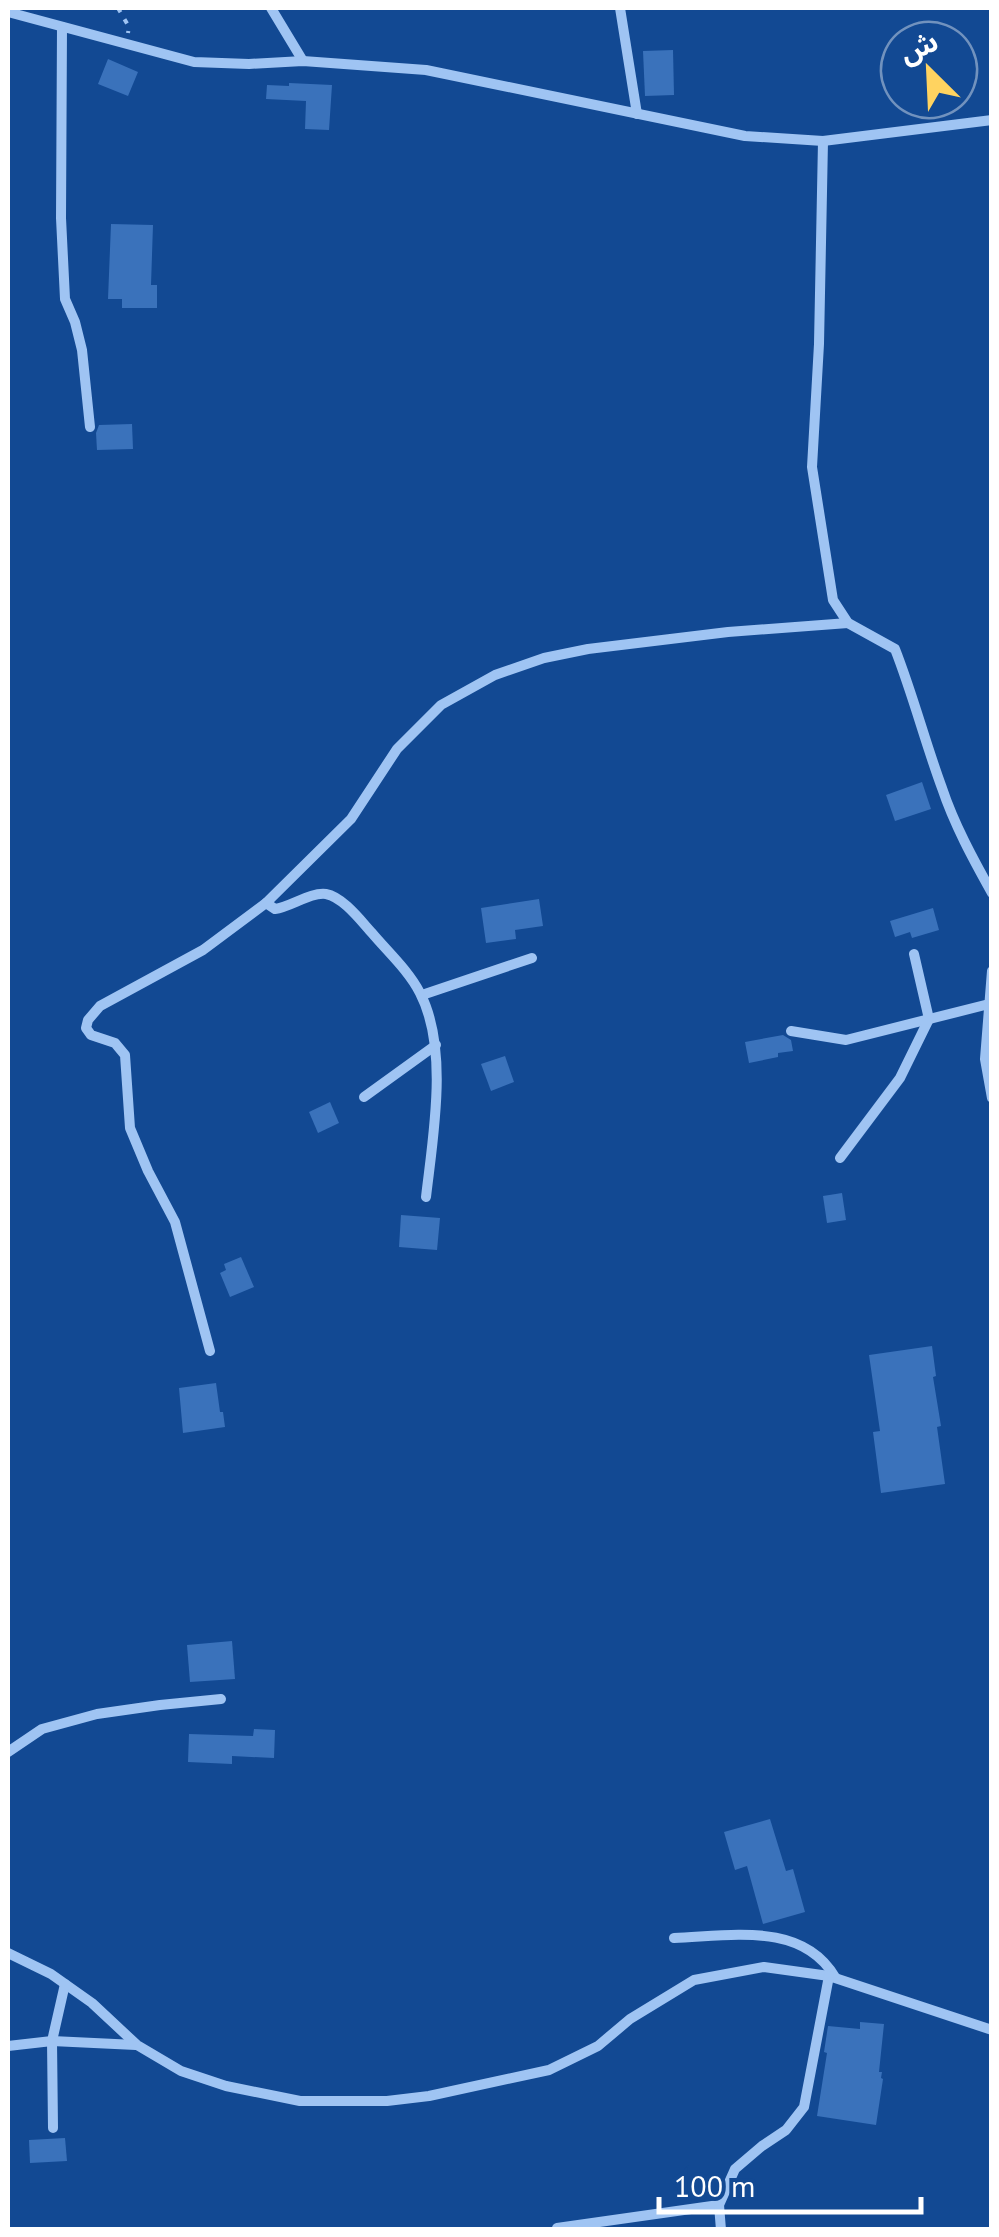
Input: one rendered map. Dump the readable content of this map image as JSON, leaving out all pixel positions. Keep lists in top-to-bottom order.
{
  "scale_bar": "100 m",
  "north": "top left"
}
